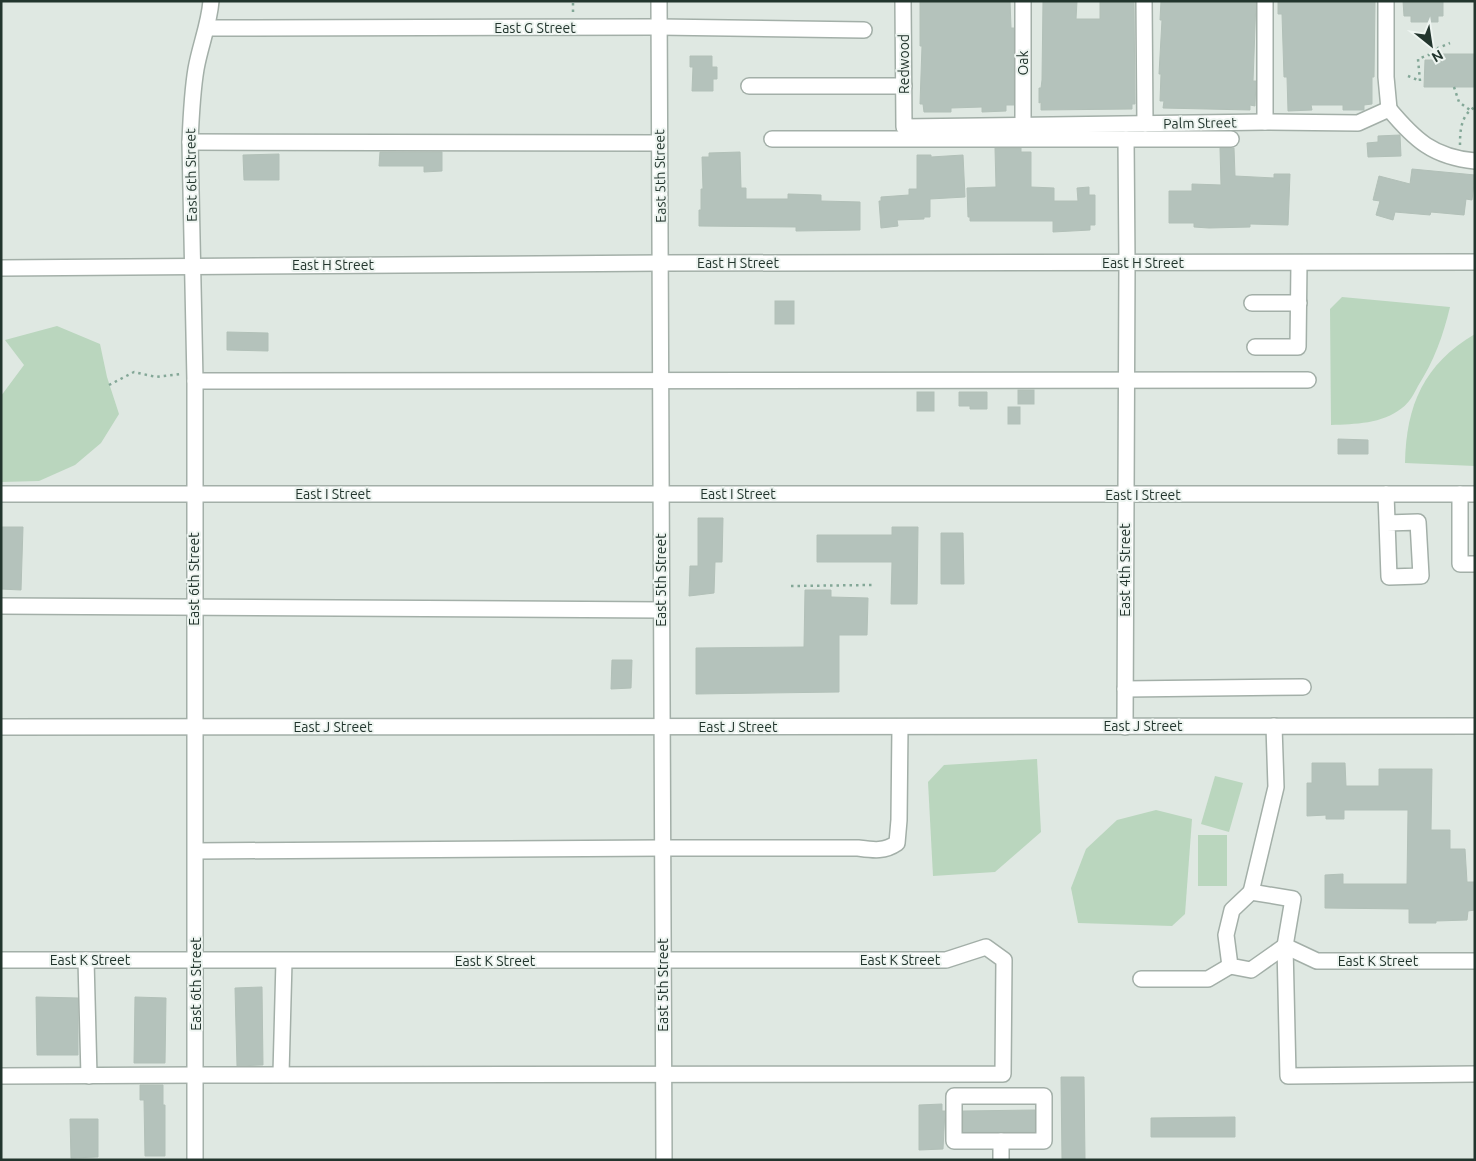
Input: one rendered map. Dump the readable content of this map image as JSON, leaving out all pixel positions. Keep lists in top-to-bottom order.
{
  "streets": {
    "street": [
      "East G Street",
      "Oak",
      "Redwood",
      "Palm Street",
      "East 6th Street",
      "East 5th Street",
      "East H Street",
      "East I Street",
      "East 4th Street",
      "East J Street",
      "East K Street"
    ]
  },
  "crossings": [
    ["East G Street", "East 6th Street"],
    ["East G Street", "East 5th Street"],
    ["Oak", "Palm Street"],
    ["Redwood", "Palm Street"],
    ["East 6th Street", "East H Street"],
    ["East 6th Street", "East I Street"],
    ["East 6th Street", "East J Street"],
    ["East 6th Street", "East K Street"],
    ["East 5th Street", "East H Street"],
    ["East 5th Street", "East I Street"],
    ["East 5th Street", "East J Street"],
    ["East 5th Street", "East K Street"],
    ["East H Street", "East 4th Street"],
    ["East I Street", "East 4th Street"],
    ["East 4th Street", "East J Street"]
  ],
  "north": "bottom right"
}
